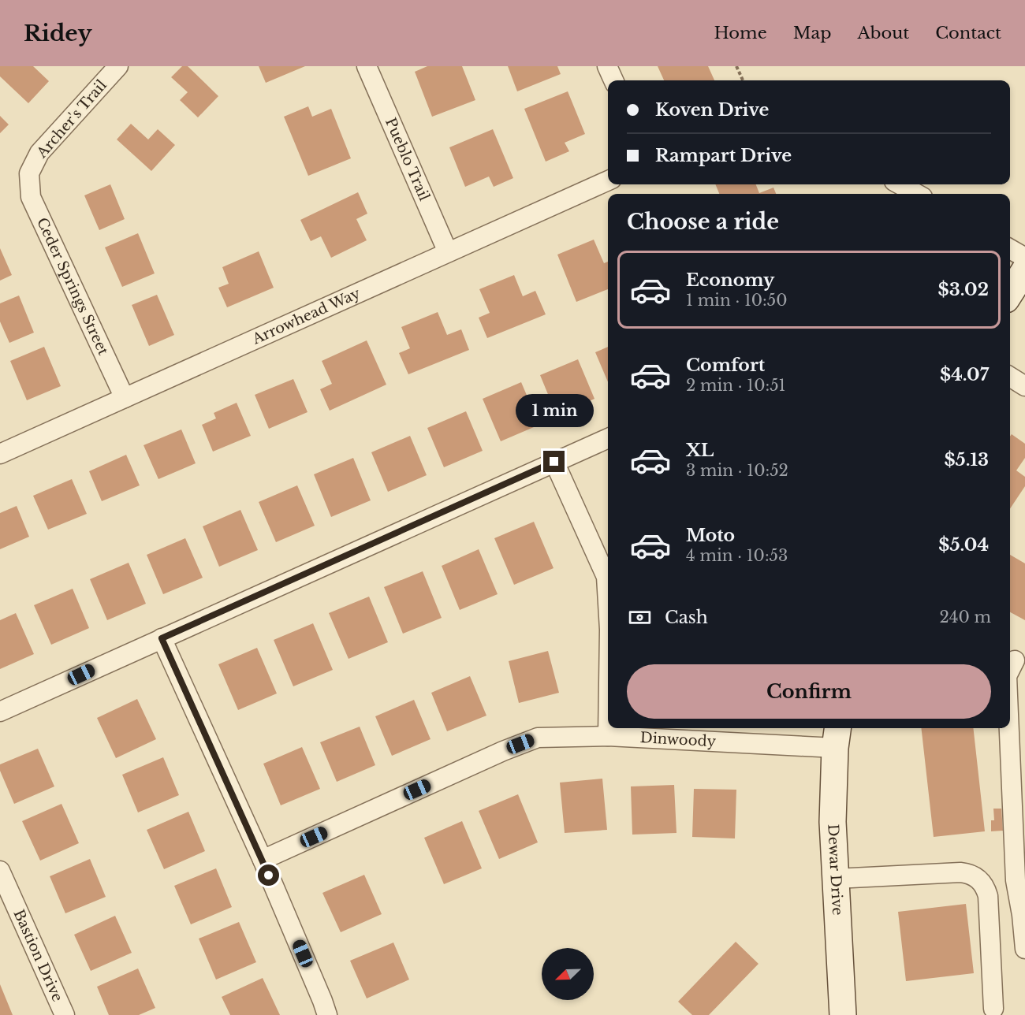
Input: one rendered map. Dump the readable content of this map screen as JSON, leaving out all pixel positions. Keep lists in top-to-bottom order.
{
  "streets": {
    "street": [
      "Archer's Trail",
      "Pueblo Trail",
      "Ceder Springs Street",
      "Arrowhead Way",
      "Dinwoody",
      "Dewar Drive",
      "Bastion Drive"
    ]
  },
  "crossings": [
    ["Archer's Trail", "Ceder Springs Street"],
    ["Pueblo Trail", "Arrowhead Way"],
    ["Ceder Springs Street", "Arrowhead Way"],
    ["Dinwoody", "Dewar Drive"]
  ],
  "north": "bottom left",
  "page": {
    "header": "Ridey",
    "nav": [
      "Home",
      "Map",
      "About",
      "Contact"
    ],
    "banner": ["Koven Drive", "Rampart Drive"],
    "heading": "Choose a ride",
    "list": [
      {
        "name": "Economy",
        "note": "1 min · 10:50",
        "value": "$3.02"
      },
      {
        "name": "Comfort",
        "note": "2 min · 10:51",
        "value": "$4.07"
      },
      {
        "name": "XL",
        "note": "3 min · 10:52",
        "value": "$5.13"
      },
      {
        "name": "Moto",
        "note": "4 min · 10:53",
        "value": "$5.04"
      }
    ],
    "bubble": "1 min",
    "pay": ["Cash", "240 m"],
    "buttons": "Confirm"
  }
}
